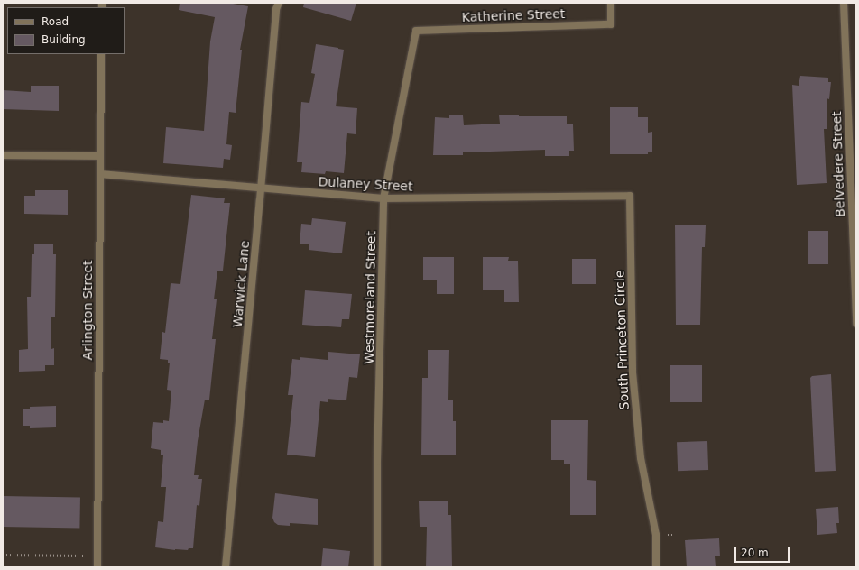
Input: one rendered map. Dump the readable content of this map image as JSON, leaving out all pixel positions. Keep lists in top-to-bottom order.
{
  "streets": {
    "street": [
      "Katherine Street",
      "Belvedere Street",
      "Dulaney Street",
      "Warwick Lane",
      "Westmoreland Street",
      "Arlington Street",
      "South Princeton Circle"
    ]
  },
  "crossings": [
    ["Katherine Street", "Westmoreland Street"],
    ["Dulaney Street", "Warwick Lane"],
    ["Dulaney Street", "Westmoreland Street"],
    ["Dulaney Street", "Arlington Street"],
    ["Dulaney Street", "South Princeton Circle"]
  ],
  "legend": ["Road", "Building"],
  "scale_bar": "20 m"
}
